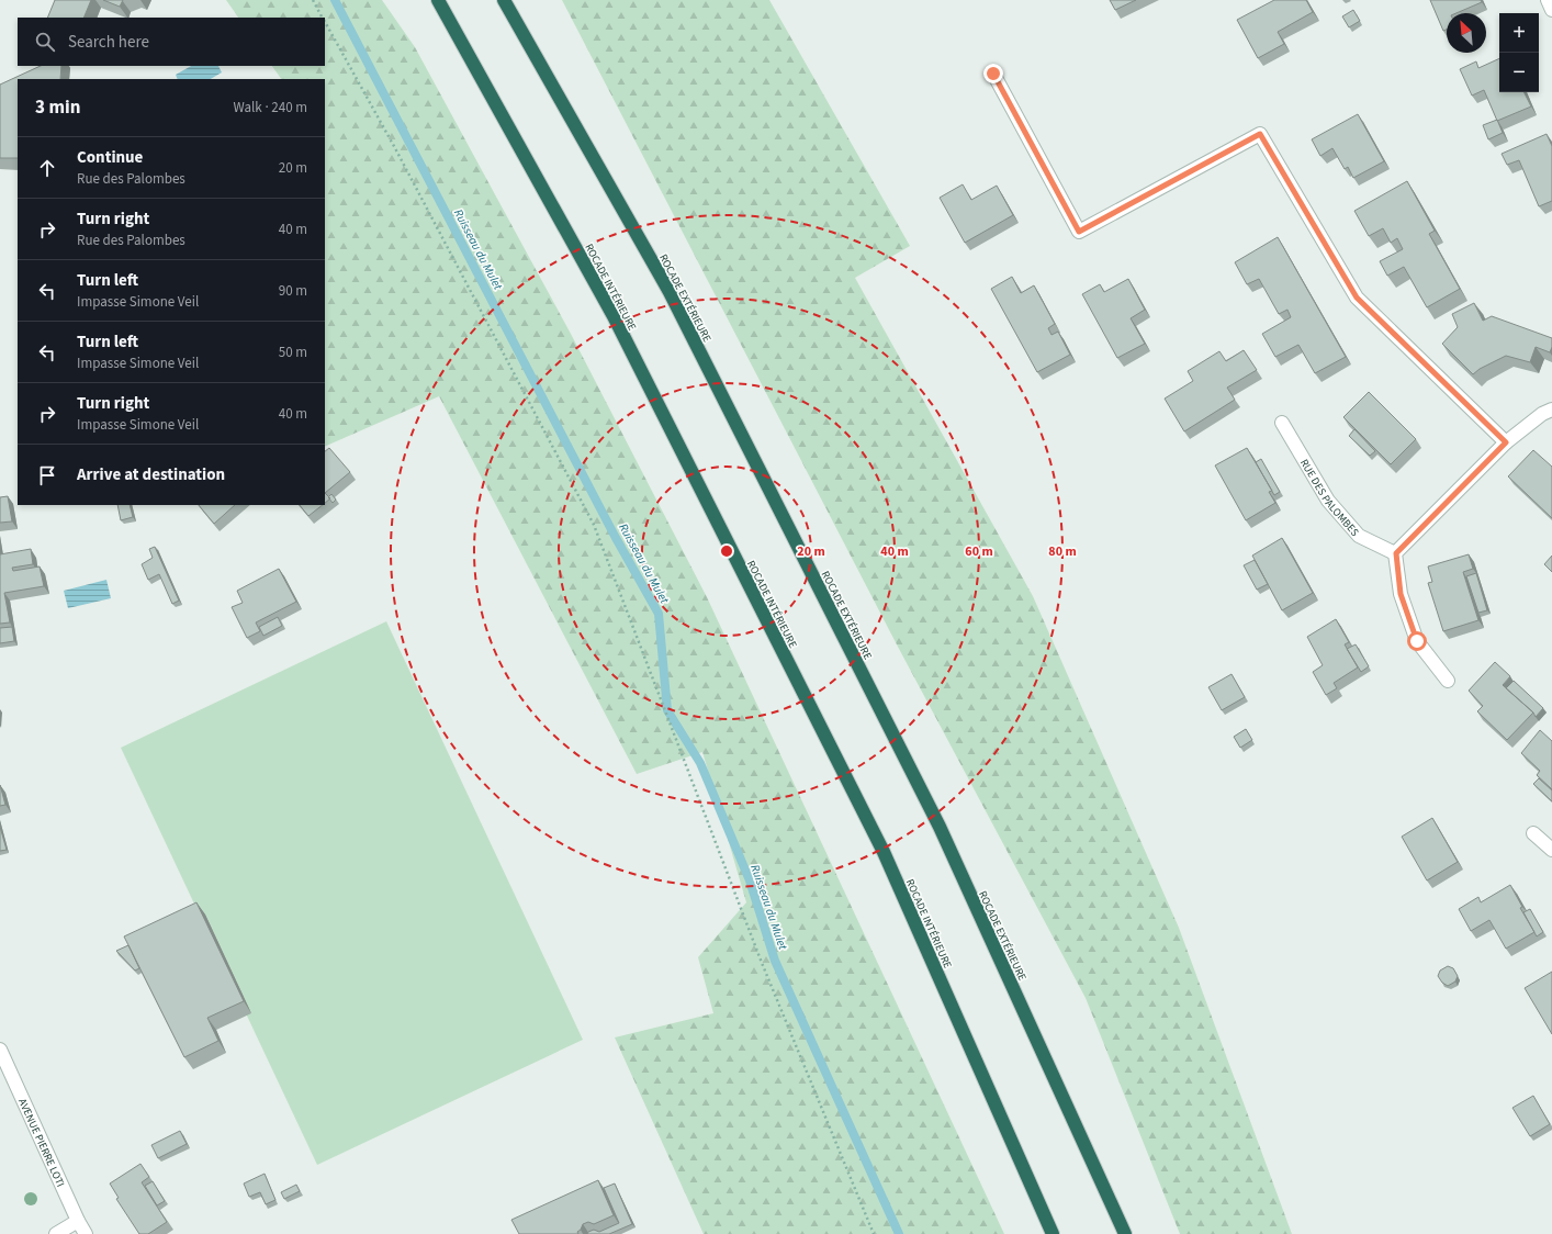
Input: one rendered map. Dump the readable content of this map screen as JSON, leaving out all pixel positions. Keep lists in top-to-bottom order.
{
  "streets": {
    "highway": ["ROCADE INTÉRIEURE", "ROCADE EXTÉRIEURE"],
    "street": ["RUE DES PALOMBES", "AVENUE PIERRE LOTI"]
  },
  "water": ["Ruisseau du Mulet"],
  "north": "top left",
  "page": {
    "map_buttons": ["+", "−"],
    "search": "Search here",
    "heading": ["3 min", "Walk · 240 m"],
    "list": [
      ["Continue", "Rue des Palombes", "20 m"],
      ["Turn right", "Rue des Palombes", "40 m"],
      ["Turn left", "Impasse Simone Veil", "90 m"],
      ["Turn left", "Impasse Simone Veil", "50 m"],
      ["Turn right", "Impasse Simone Veil", "40 m"],
      "Arrive at destination"
    ]
  },
  "rings": [
    "20 m",
    "40 m",
    "60 m",
    "80 m"
  ]
}
